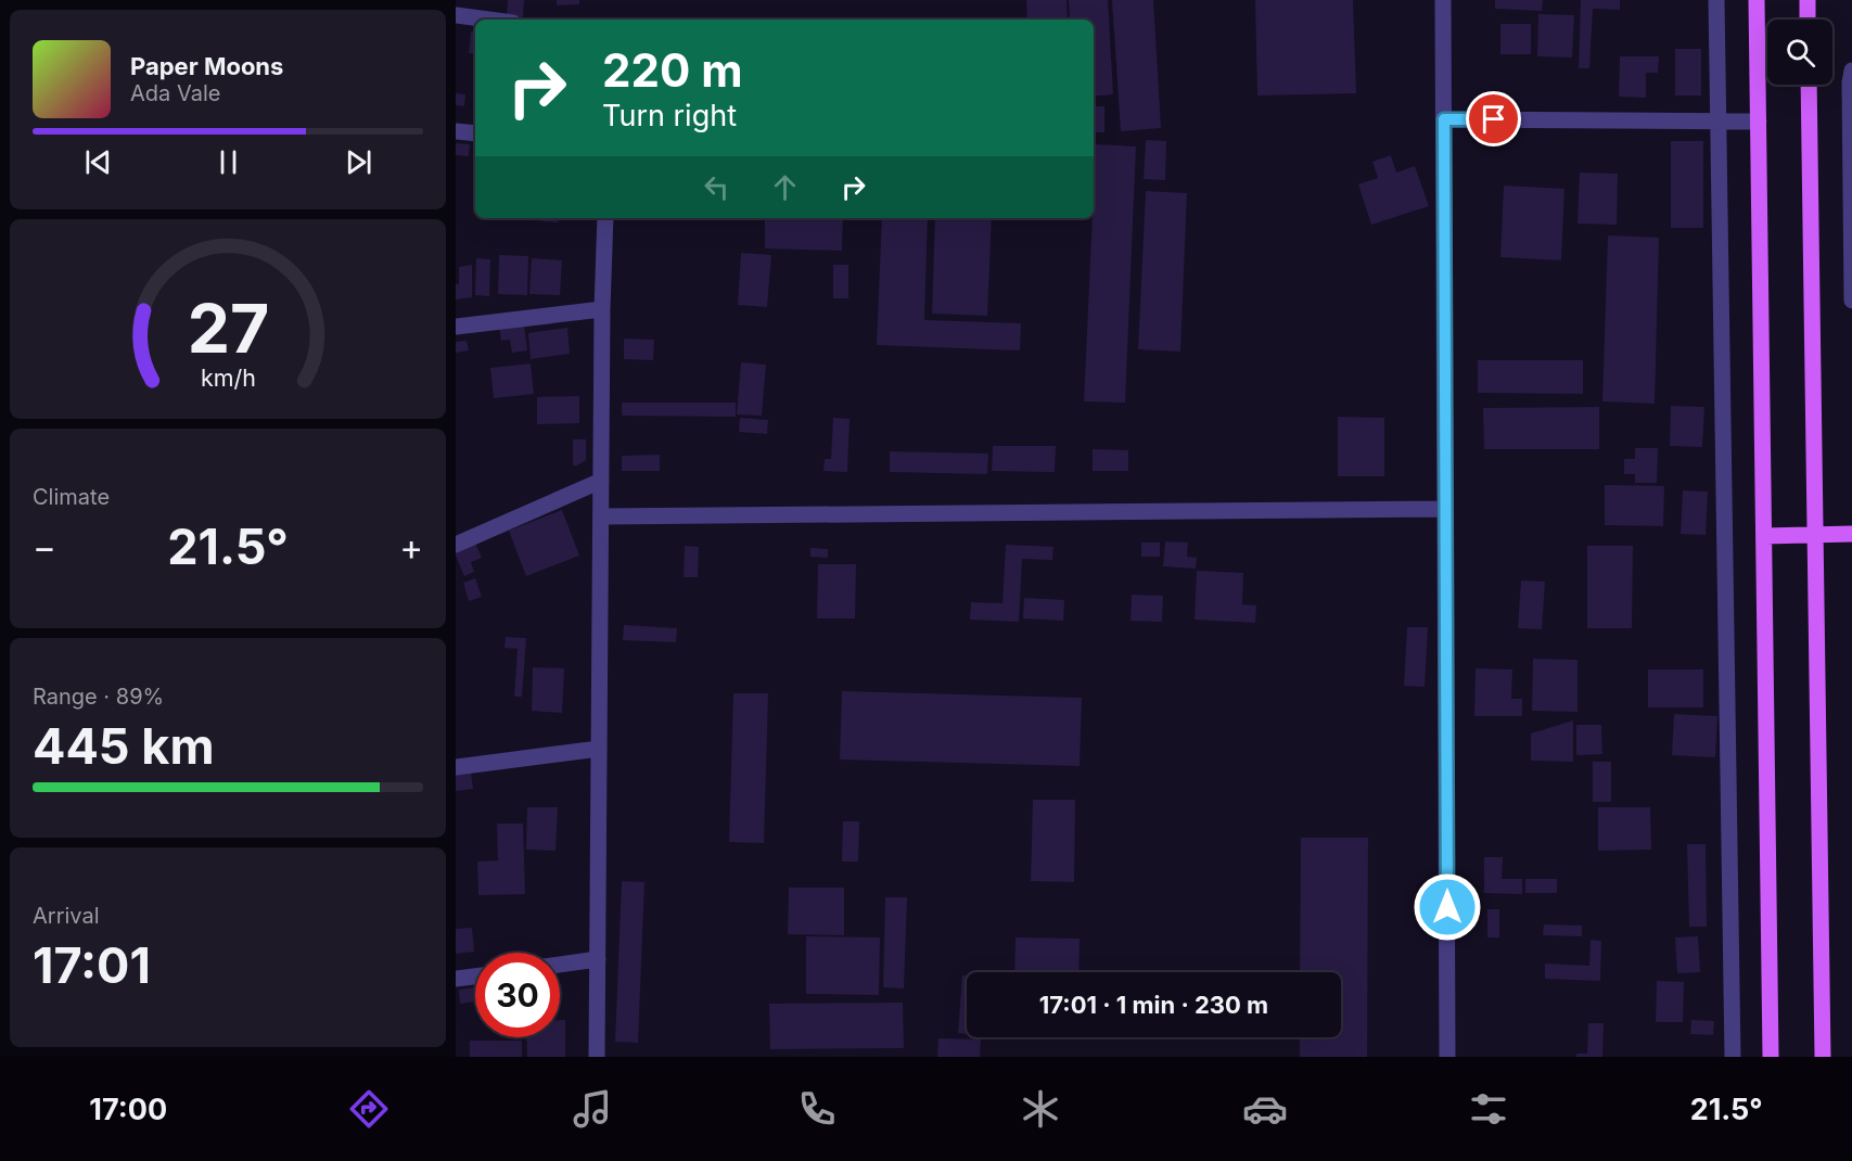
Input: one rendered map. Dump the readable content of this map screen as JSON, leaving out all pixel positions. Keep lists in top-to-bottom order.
{
  "page": {
    "turn": ["220 m", "Turn right"],
    "song": ["Paper Moons", "Ada Vale"],
    "tile": [
      "Climate",
      ["Range · 89%", "445 km"],
      ["Arrival", "17:01"]
    ],
    "heat": ["−", "21.5°", "+"],
    "limit": "30",
    "trip": "17:01 · 1 min · 230 m",
    "tabs": ["17:00", "21.5°"],
    "gauge": ["27", "km/h"]
  }
}
